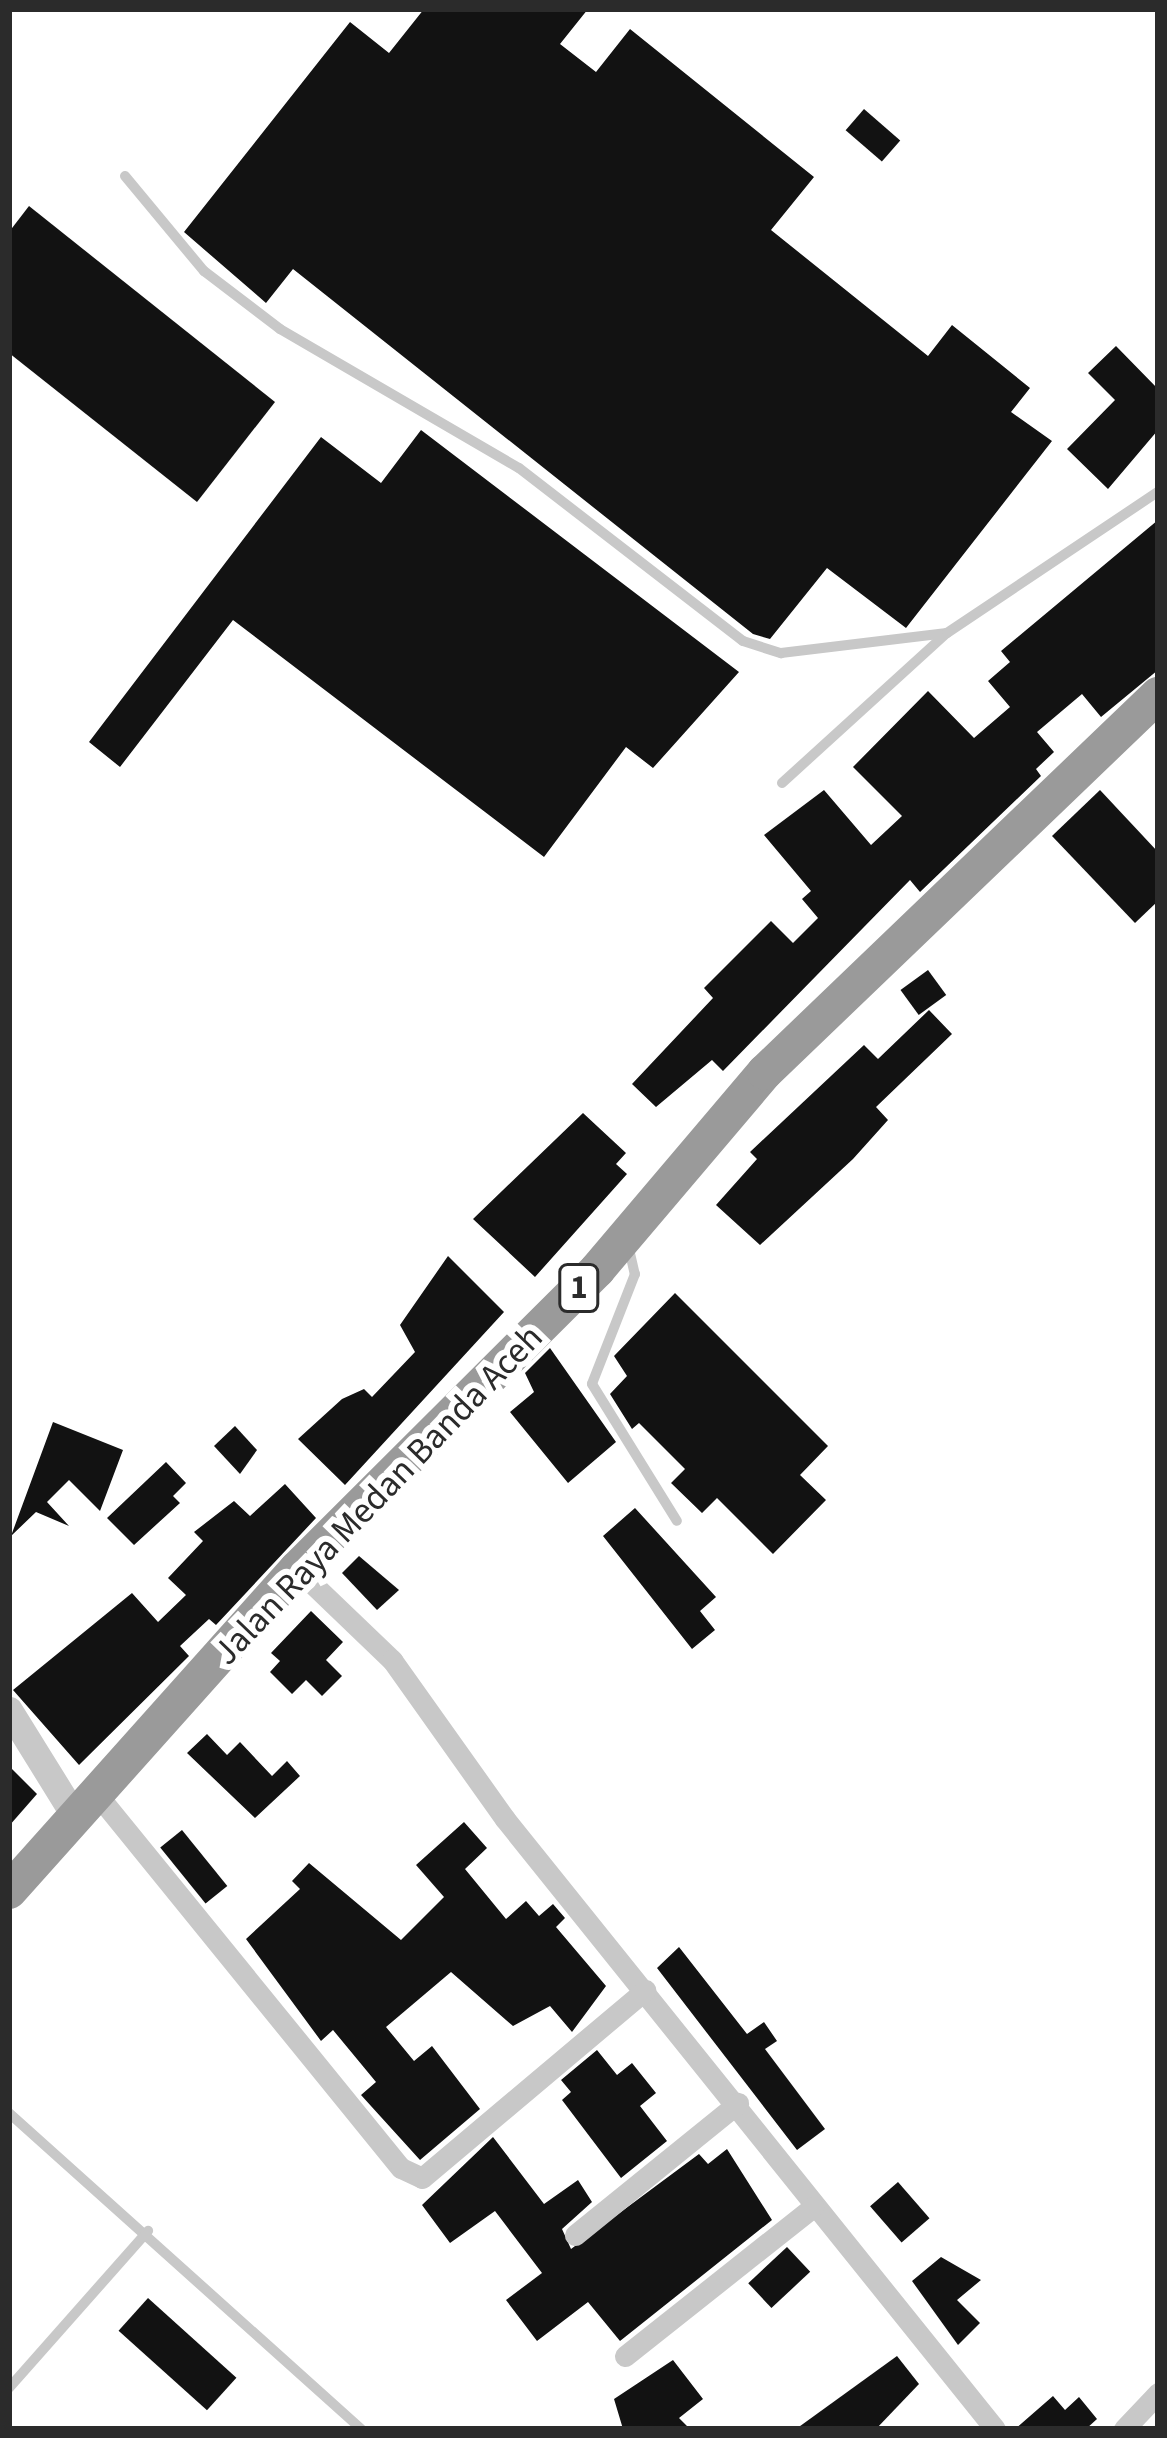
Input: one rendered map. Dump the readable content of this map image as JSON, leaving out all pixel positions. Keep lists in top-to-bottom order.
{
  "streets": {
    "highway": ["1", "Jalan Raya Medan Banda Aceh"]
  }
}
